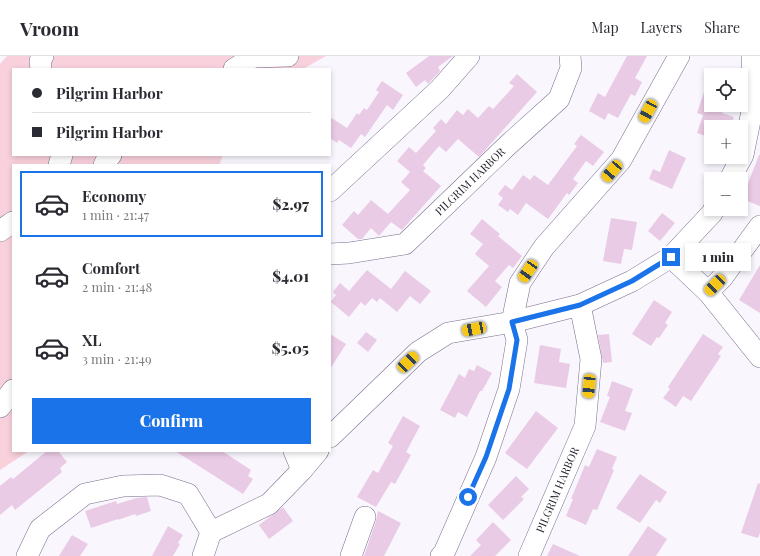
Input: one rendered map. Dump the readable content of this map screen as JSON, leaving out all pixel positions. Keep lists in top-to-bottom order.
{
  "streets": {
    "street": ["PILGRIM HARBOR"]
  },
  "page": {
    "header": "Vroom",
    "nav": ["Map", "Layers", "Share"],
    "map_buttons": ["+", "−"],
    "banner": ["Pilgrim Harbor", "Pilgrim Harbor"],
    "list": [
      {
        "name": "Economy",
        "note": "1 min · 21:47",
        "value": "$2.97"
      },
      {
        "name": "Comfort",
        "note": "2 min · 21:48",
        "value": "$4.01"
      },
      {
        "name": "XL",
        "note": "3 min · 21:49",
        "value": "$5.05"
      }
    ],
    "bubble": "1 min",
    "buttons": "Confirm"
  }
}
